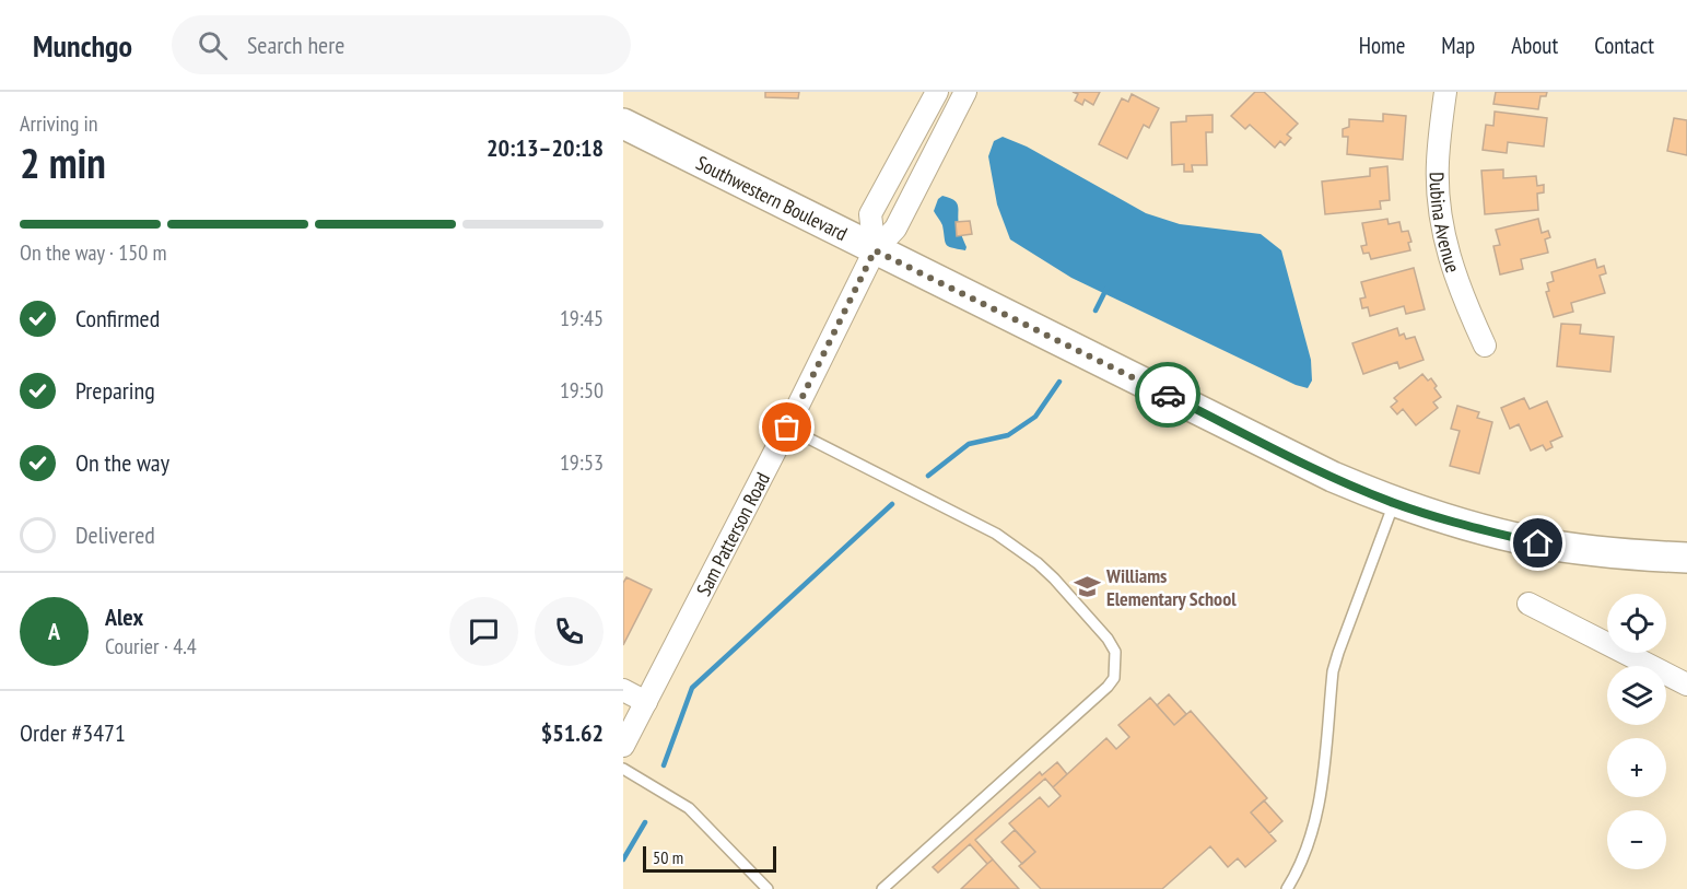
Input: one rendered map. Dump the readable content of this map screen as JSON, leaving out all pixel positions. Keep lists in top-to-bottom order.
{
  "streets": {
    "street": ["Southwestern Boulevard", "Dubina Avenue", "Sam Patterson Road"]
  },
  "crossings": [
    ["Southwestern Boulevard", "Sam Patterson Road"]
  ],
  "places": {
    "school or university": ["Williams Elementary School"]
  },
  "scale_bar": "50 m",
  "page": {
    "header": "Munchgo",
    "search": "Search here",
    "nav": [
      "Home",
      "Map",
      "About",
      "Contact"
    ],
    "heading": ["2 min", "Arriving in", "20:13–20:18"],
    "panel": [
      "Alex",
      "Courier · 4.4",
      "Order #3471",
      "$51.62"
    ],
    "bar": "On the way · 150 m",
    "list": [
      ["Confirmed", "19:45"],
      ["Preparing", "19:50"],
      ["On the way", "19:53"],
      "Delivered"
    ],
    "map_buttons": ["+", "−"],
    "round": "A",
    "scale": "50 m"
  }
}
